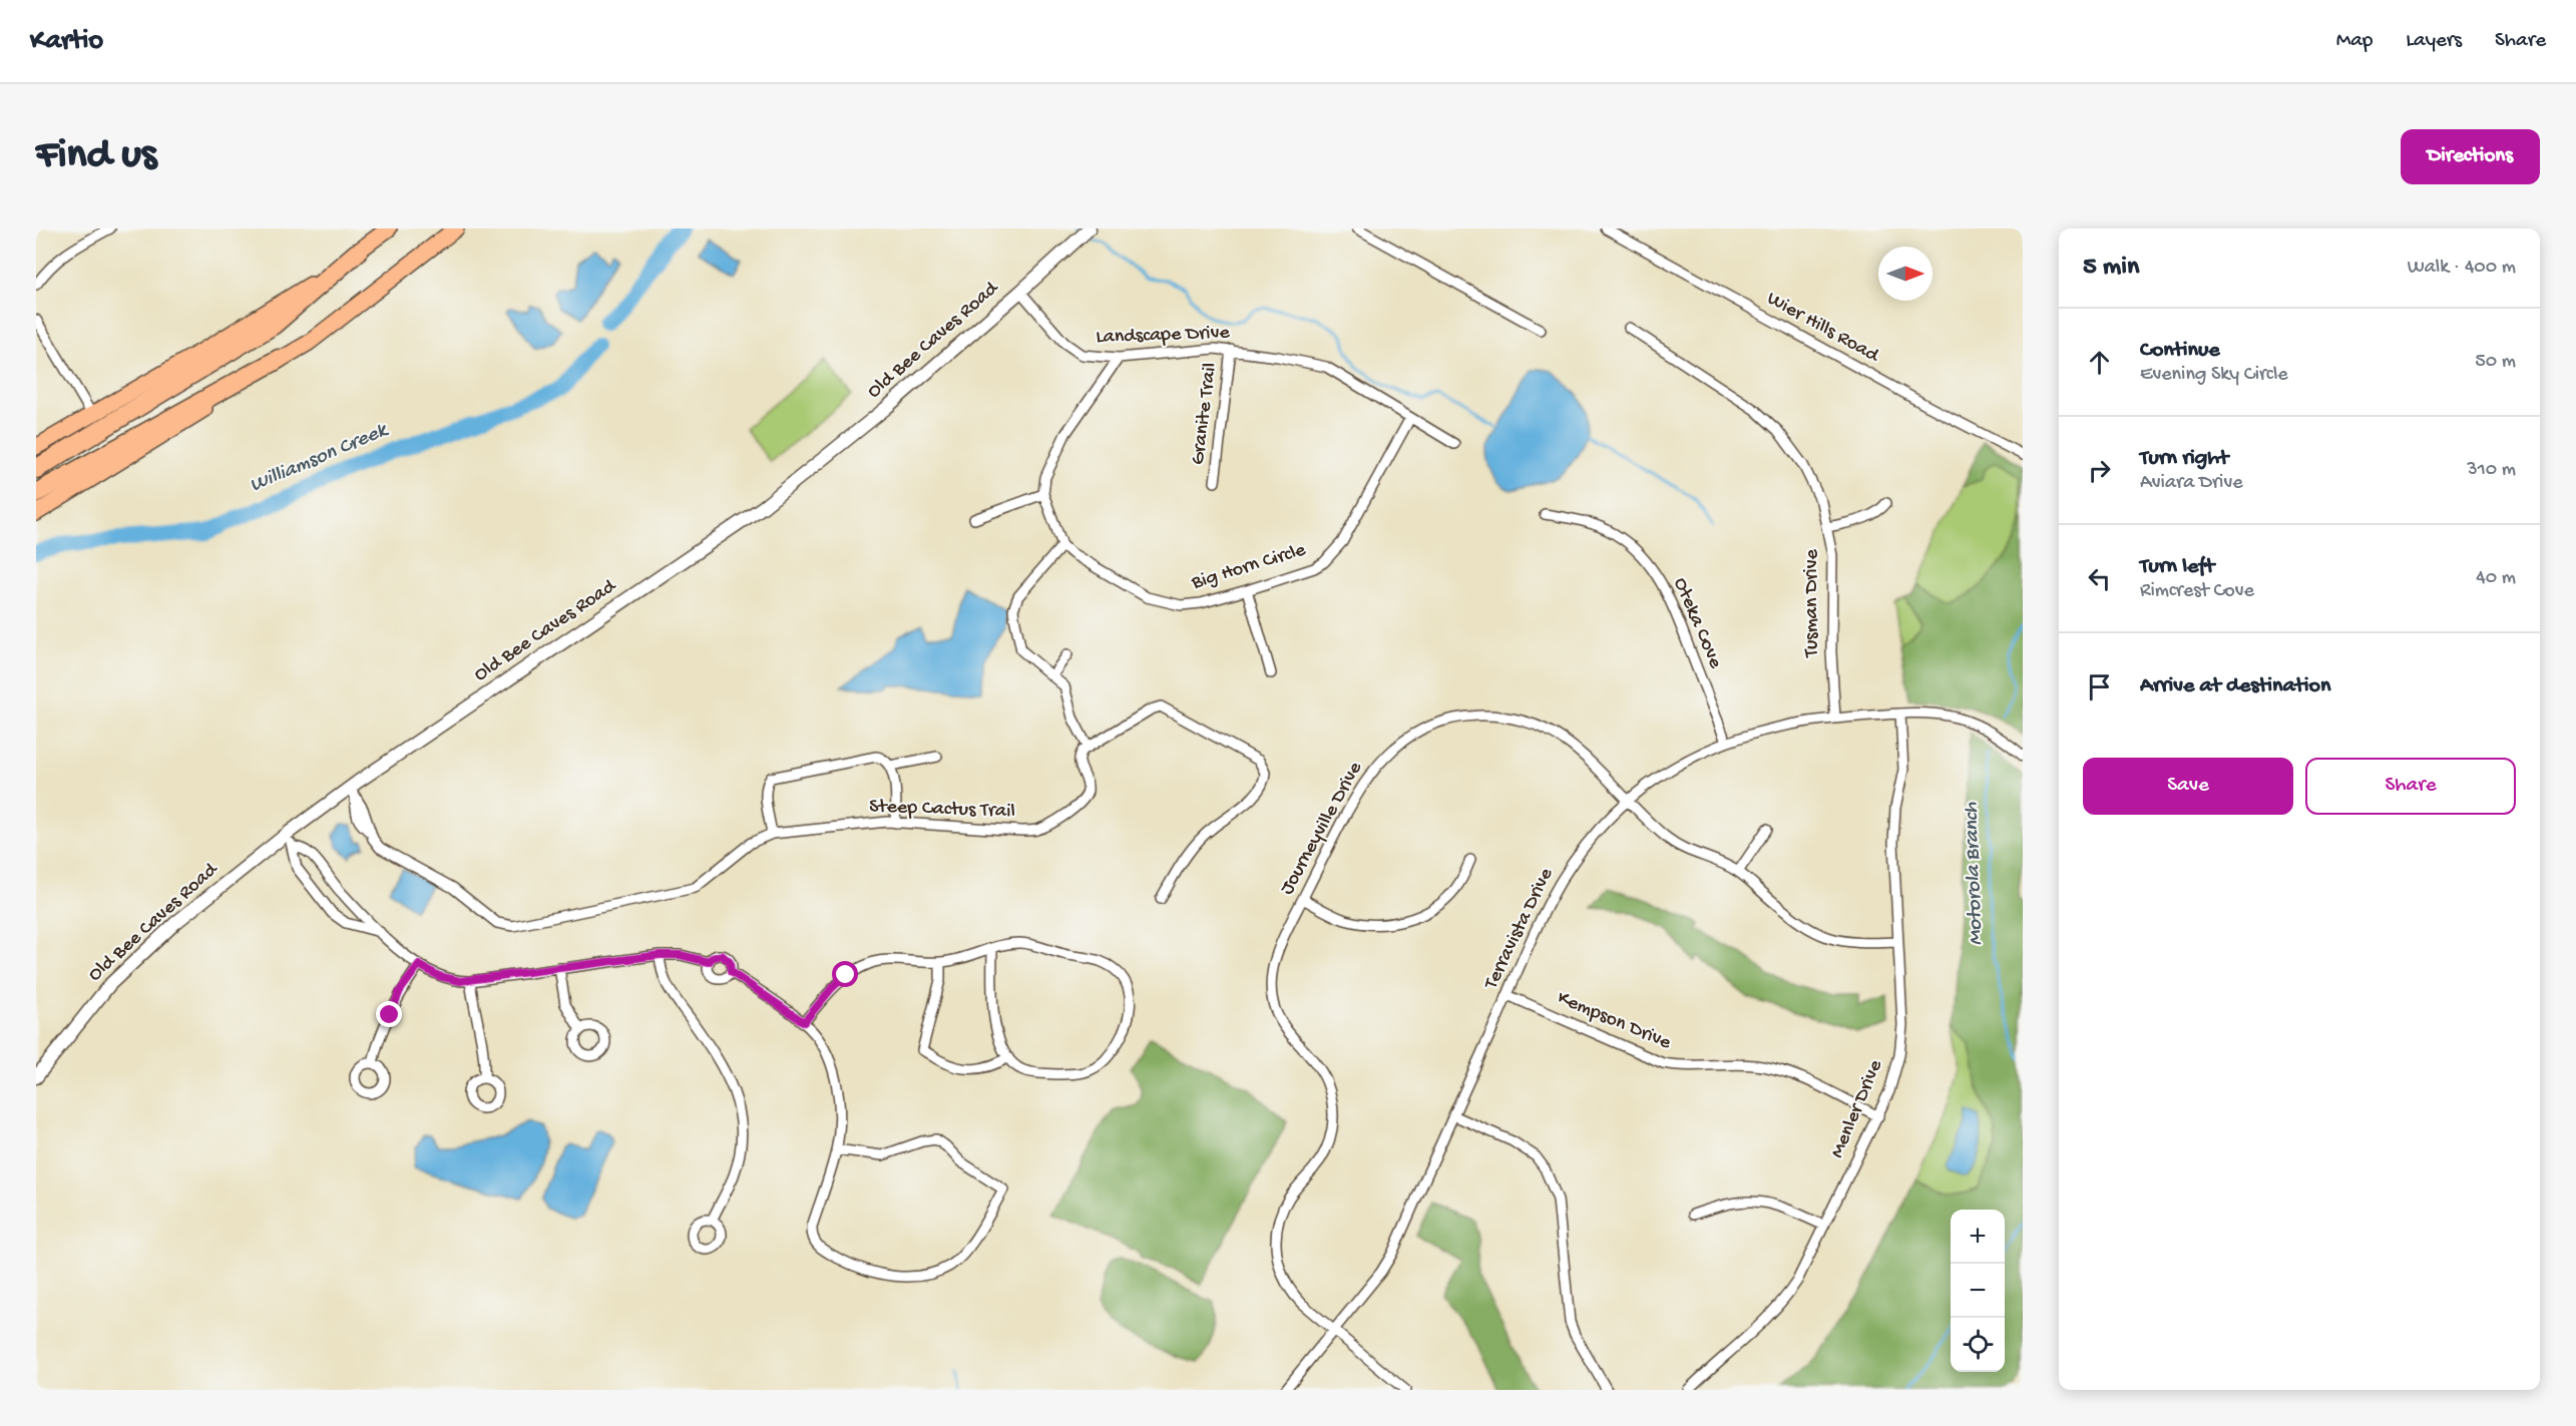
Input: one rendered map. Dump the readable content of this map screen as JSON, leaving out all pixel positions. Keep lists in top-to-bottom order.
{
  "streets": {
    "street": [
      "Wier Hills Road",
      "Landscape Drive",
      "Old Bee Caves Road",
      "Granite Trail",
      "Big Horn Circle",
      "Tusman Drive",
      "Oteka Cove",
      "Steep Cactus Trail",
      "Journeyville Drive",
      "Terravista Drive",
      "Kempson Drive",
      "Menler Drive"
    ]
  },
  "crossings": [
    ["Landscape Drive", "Old Bee Caves Road"],
    ["Landscape Drive", "Granite Trail"],
    ["Landscape Drive", "Big Horn Circle"],
    ["Old Bee Caves Road", "Steep Cactus Trail"],
    ["Tusman Drive", "Terravista Drive"],
    ["Oteka Cove", "Terravista Drive"],
    ["Journeyville Drive", "Terravista Drive"],
    ["Journeyville Drive", "Menler Drive"],
    ["Terravista Drive", "Kempson Drive"],
    ["Terravista Drive", "Menler Drive"],
    ["Kempson Drive", "Menler Drive"]
  ],
  "water": ["Williamson Creek", "Motorola Branch"],
  "north": "right",
  "page": {
    "header": "Kartio",
    "nav": ["Map", "Layers", "Share"],
    "buttons": [
      "Directions",
      ["Save", "Share"]
    ],
    "title": "Find us",
    "heading": ["5 min", "Walk · 400 m"],
    "list": [
      ["Continue", "Evening Sky Circle", "50 m"],
      ["Turn right", "Aviara Drive", "310 m"],
      ["Turn left", "Rimcrest Cove", "40 m"],
      "Arrive at destination"
    ],
    "map_buttons": ["+", "−"]
  }
}
